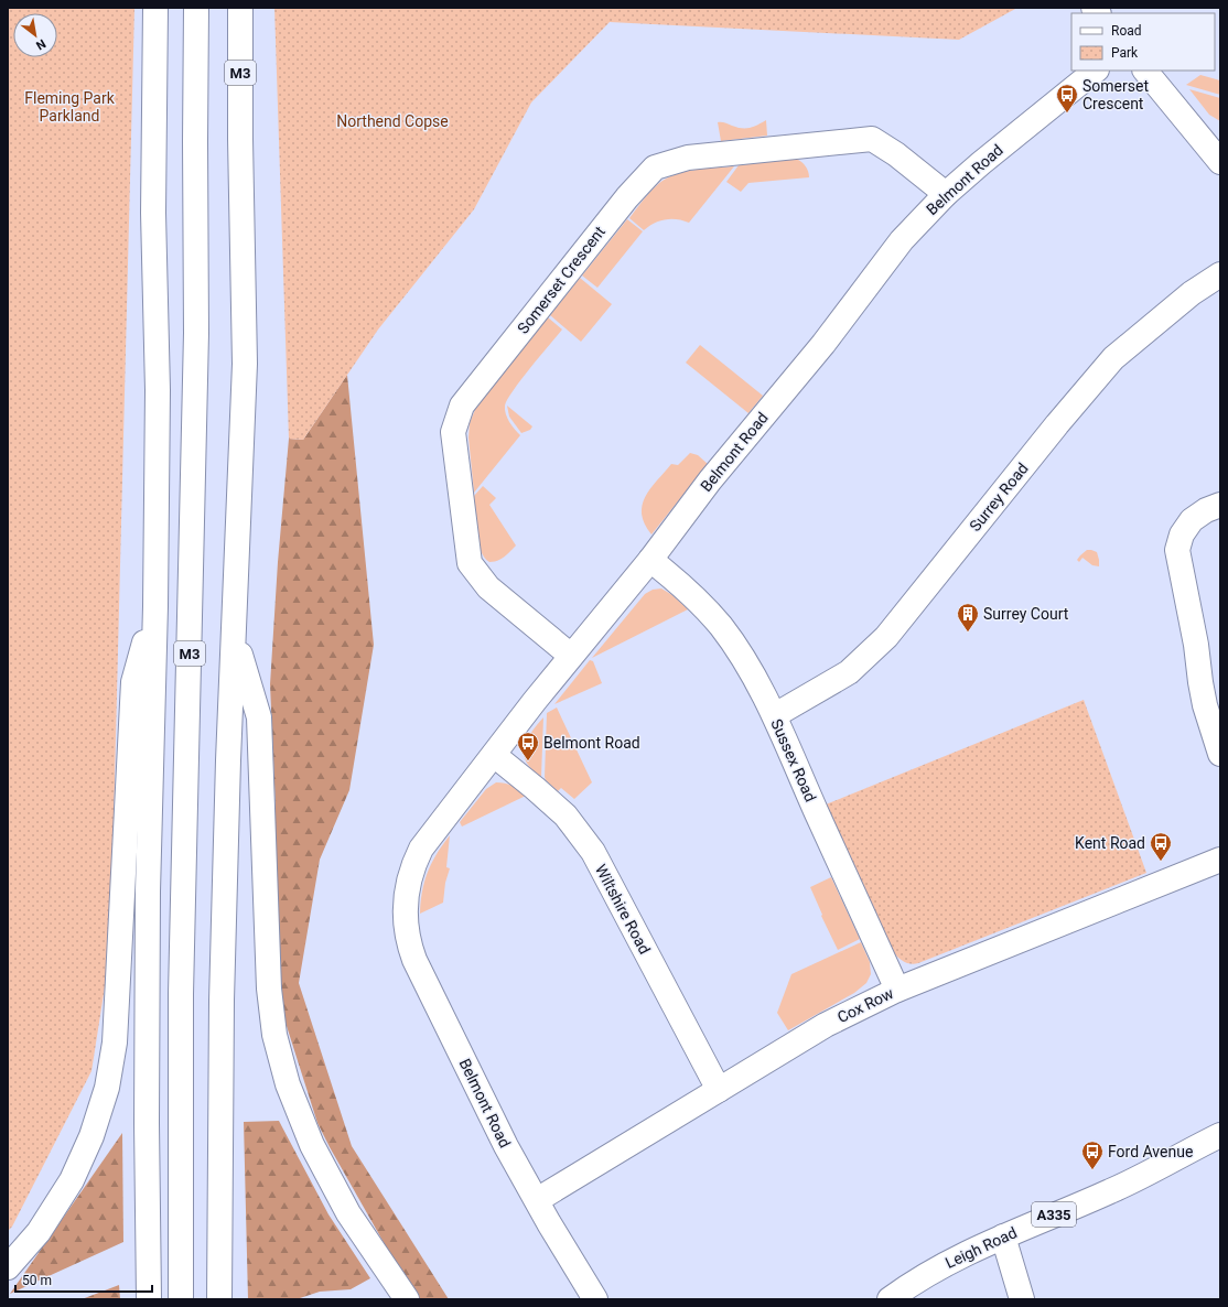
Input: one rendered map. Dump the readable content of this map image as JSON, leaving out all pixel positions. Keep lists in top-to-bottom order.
{
  "streets": {
    "main road": [
      "M3",
      "Belmont Road",
      "Somerset Crescent",
      "Surrey Road",
      "Sussex Road",
      "Wiltshire Road",
      "Cox Row",
      "A335",
      "Leigh Road"
    ]
  },
  "crossings": [
    ["Belmont Road", "Somerset Crescent"],
    ["Belmont Road", "Sussex Road"],
    ["Belmont Road", "Wiltshire Road"],
    ["Belmont Road", "Cox Row"],
    ["Surrey Road", "Sussex Road"],
    ["Sussex Road", "Cox Row"],
    ["Wiltshire Road", "Cox Row"]
  ],
  "parks": ["Fleming Park Parkland", "Northend Copse"],
  "places": {
    "bus stop": [
      "Somerset Crescent",
      "Belmont Road",
      "Kent Road",
      "Ford Avenue"
    ],
    "building": ["Surrey Court"]
  },
  "legend": ["Road", "Park"],
  "scale_bar": "50 m",
  "north": "bottom right"
}
